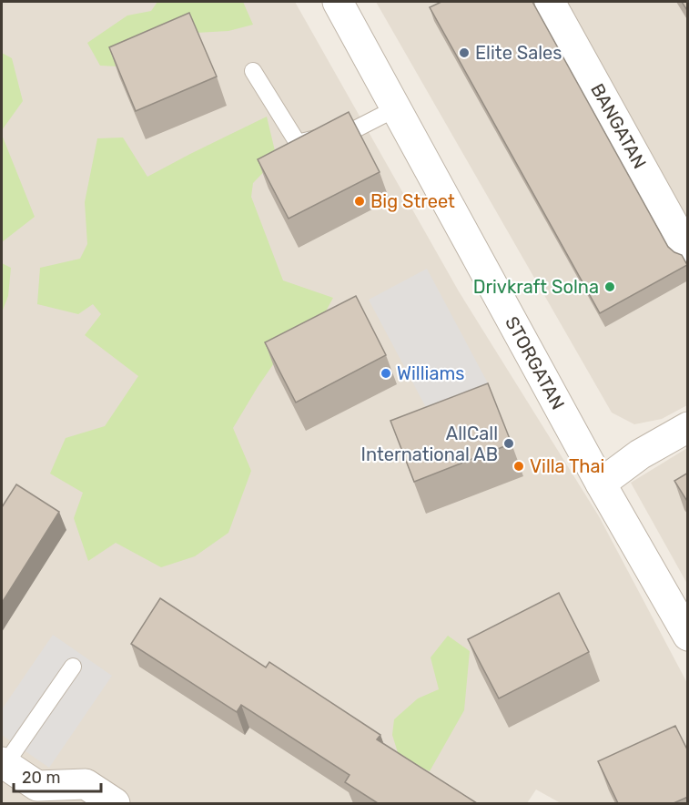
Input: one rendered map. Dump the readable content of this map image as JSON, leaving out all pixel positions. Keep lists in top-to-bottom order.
{
  "streets": {
    "street": ["BANGATAN", "STORGATAN"]
  },
  "places": [
    "Elite Sales",
    "Big Street",
    "Drivkraft Solna",
    "Williams",
    "AllCall International AB",
    "Villa Thai"
  ],
  "scale_bar": "20 m"
}
